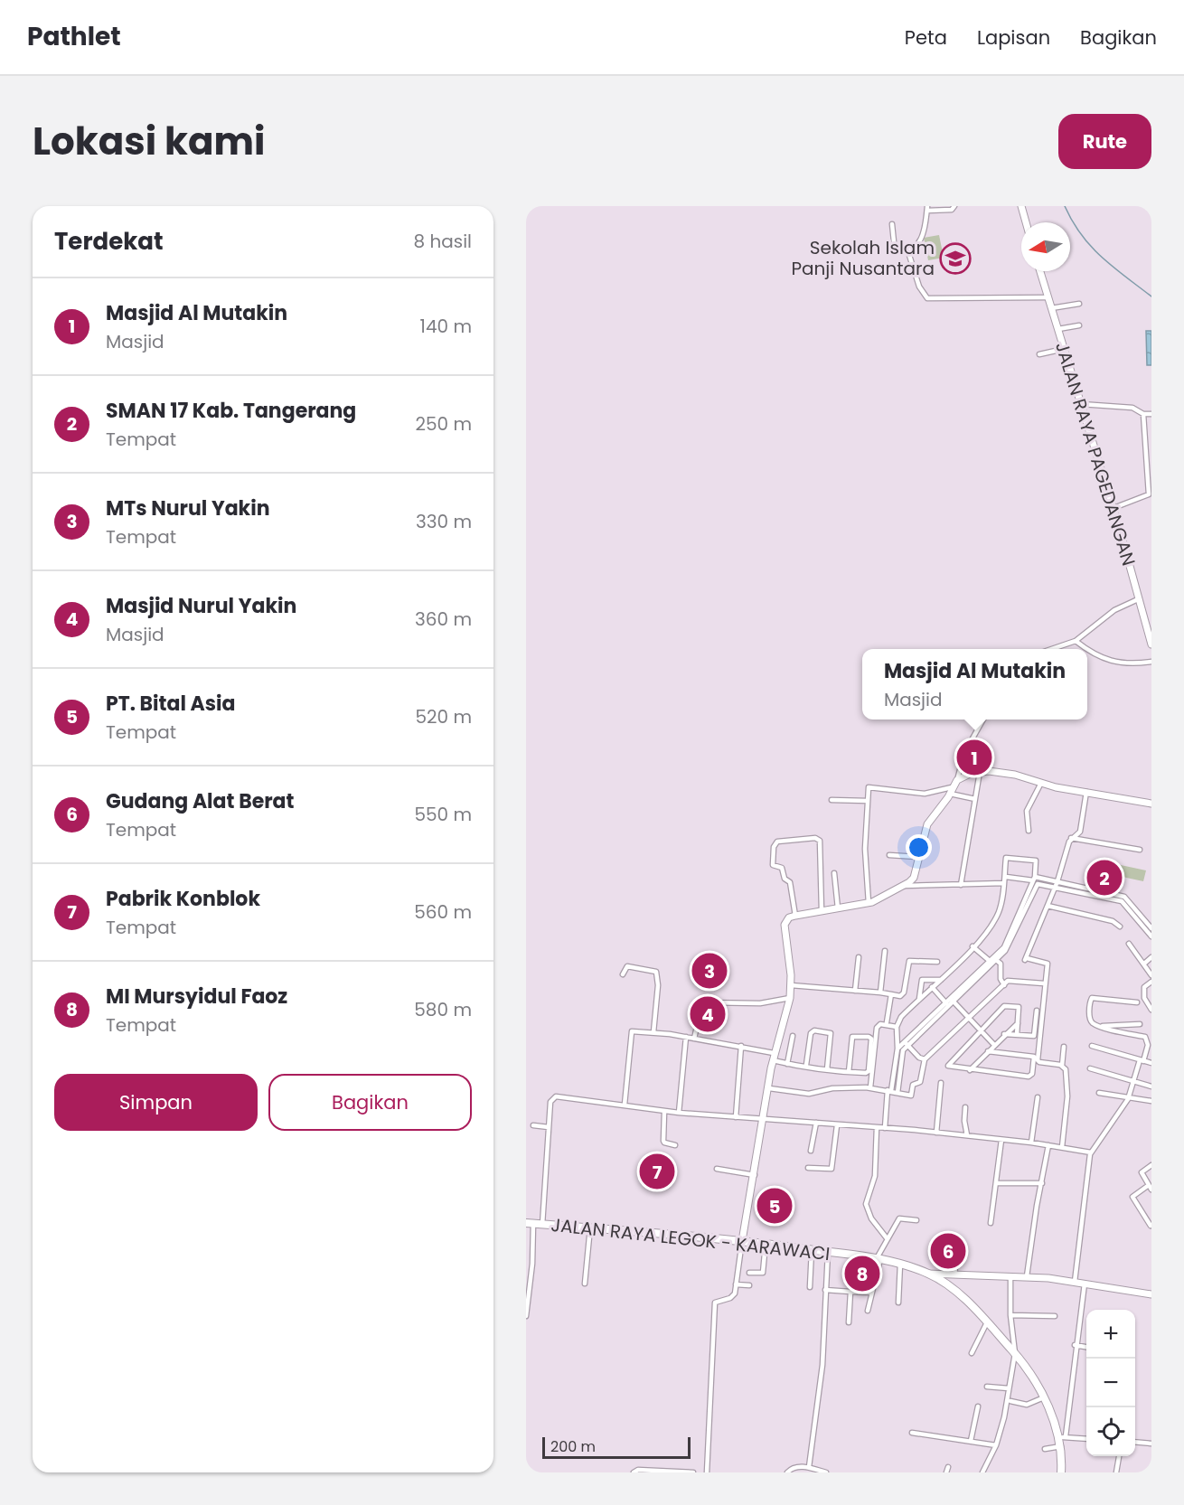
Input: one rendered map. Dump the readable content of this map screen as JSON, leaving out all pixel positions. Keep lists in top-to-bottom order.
{
  "streets": {
    "main road": ["JALAN RAYA LEGOK - KARAWACI"],
    "street": ["JALAN RAYA PAGEDANGAN"]
  },
  "places": {
    "school or university": ["Sekolah Islam Panji Nusantara"]
  },
  "scale_bar": "200 m",
  "north": "left",
  "page": {
    "header": "Pathlet",
    "nav": ["Peta", "Lapisan", "Bagikan"],
    "title": "Lokasi kami",
    "buttons": [
      "Rute",
      ["Simpan", "Bagikan"]
    ],
    "heading": ["Terdekat", "8 hasil"],
    "list": [
      {
        "mark": "1",
        "name": "Masjid Al Mutakin",
        "note": "Masjid",
        "value": "140 m"
      },
      {
        "mark": "2",
        "name": "SMAN 17 Kab. Tangerang",
        "note": "Tempat",
        "value": "250 m"
      },
      {
        "mark": "3",
        "name": "MTs Nurul Yakin",
        "note": "Tempat",
        "value": "330 m"
      },
      {
        "mark": "4",
        "name": "Masjid Nurul Yakin",
        "note": "Masjid",
        "value": "360 m"
      },
      {
        "mark": "5",
        "name": "PT. Bital Asia",
        "note": "Tempat",
        "value": "520 m"
      },
      {
        "mark": "6",
        "name": "Gudang Alat Berat",
        "note": "Tempat",
        "value": "550 m"
      },
      {
        "mark": "7",
        "name": "Pabrik Konblok",
        "note": "Tempat",
        "value": "560 m"
      },
      {
        "mark": "8",
        "name": "MI Mursyidul Faoz",
        "note": "Tempat",
        "value": "580 m"
      }
    ],
    "popup": ["Masjid Al Mutakin", "Masjid"],
    "pins": [
      "1",
      "2",
      "3",
      "4",
      "7",
      "5",
      "6",
      "8"
    ],
    "map_buttons": ["+", "−"],
    "scale": "200 m"
  }
}
